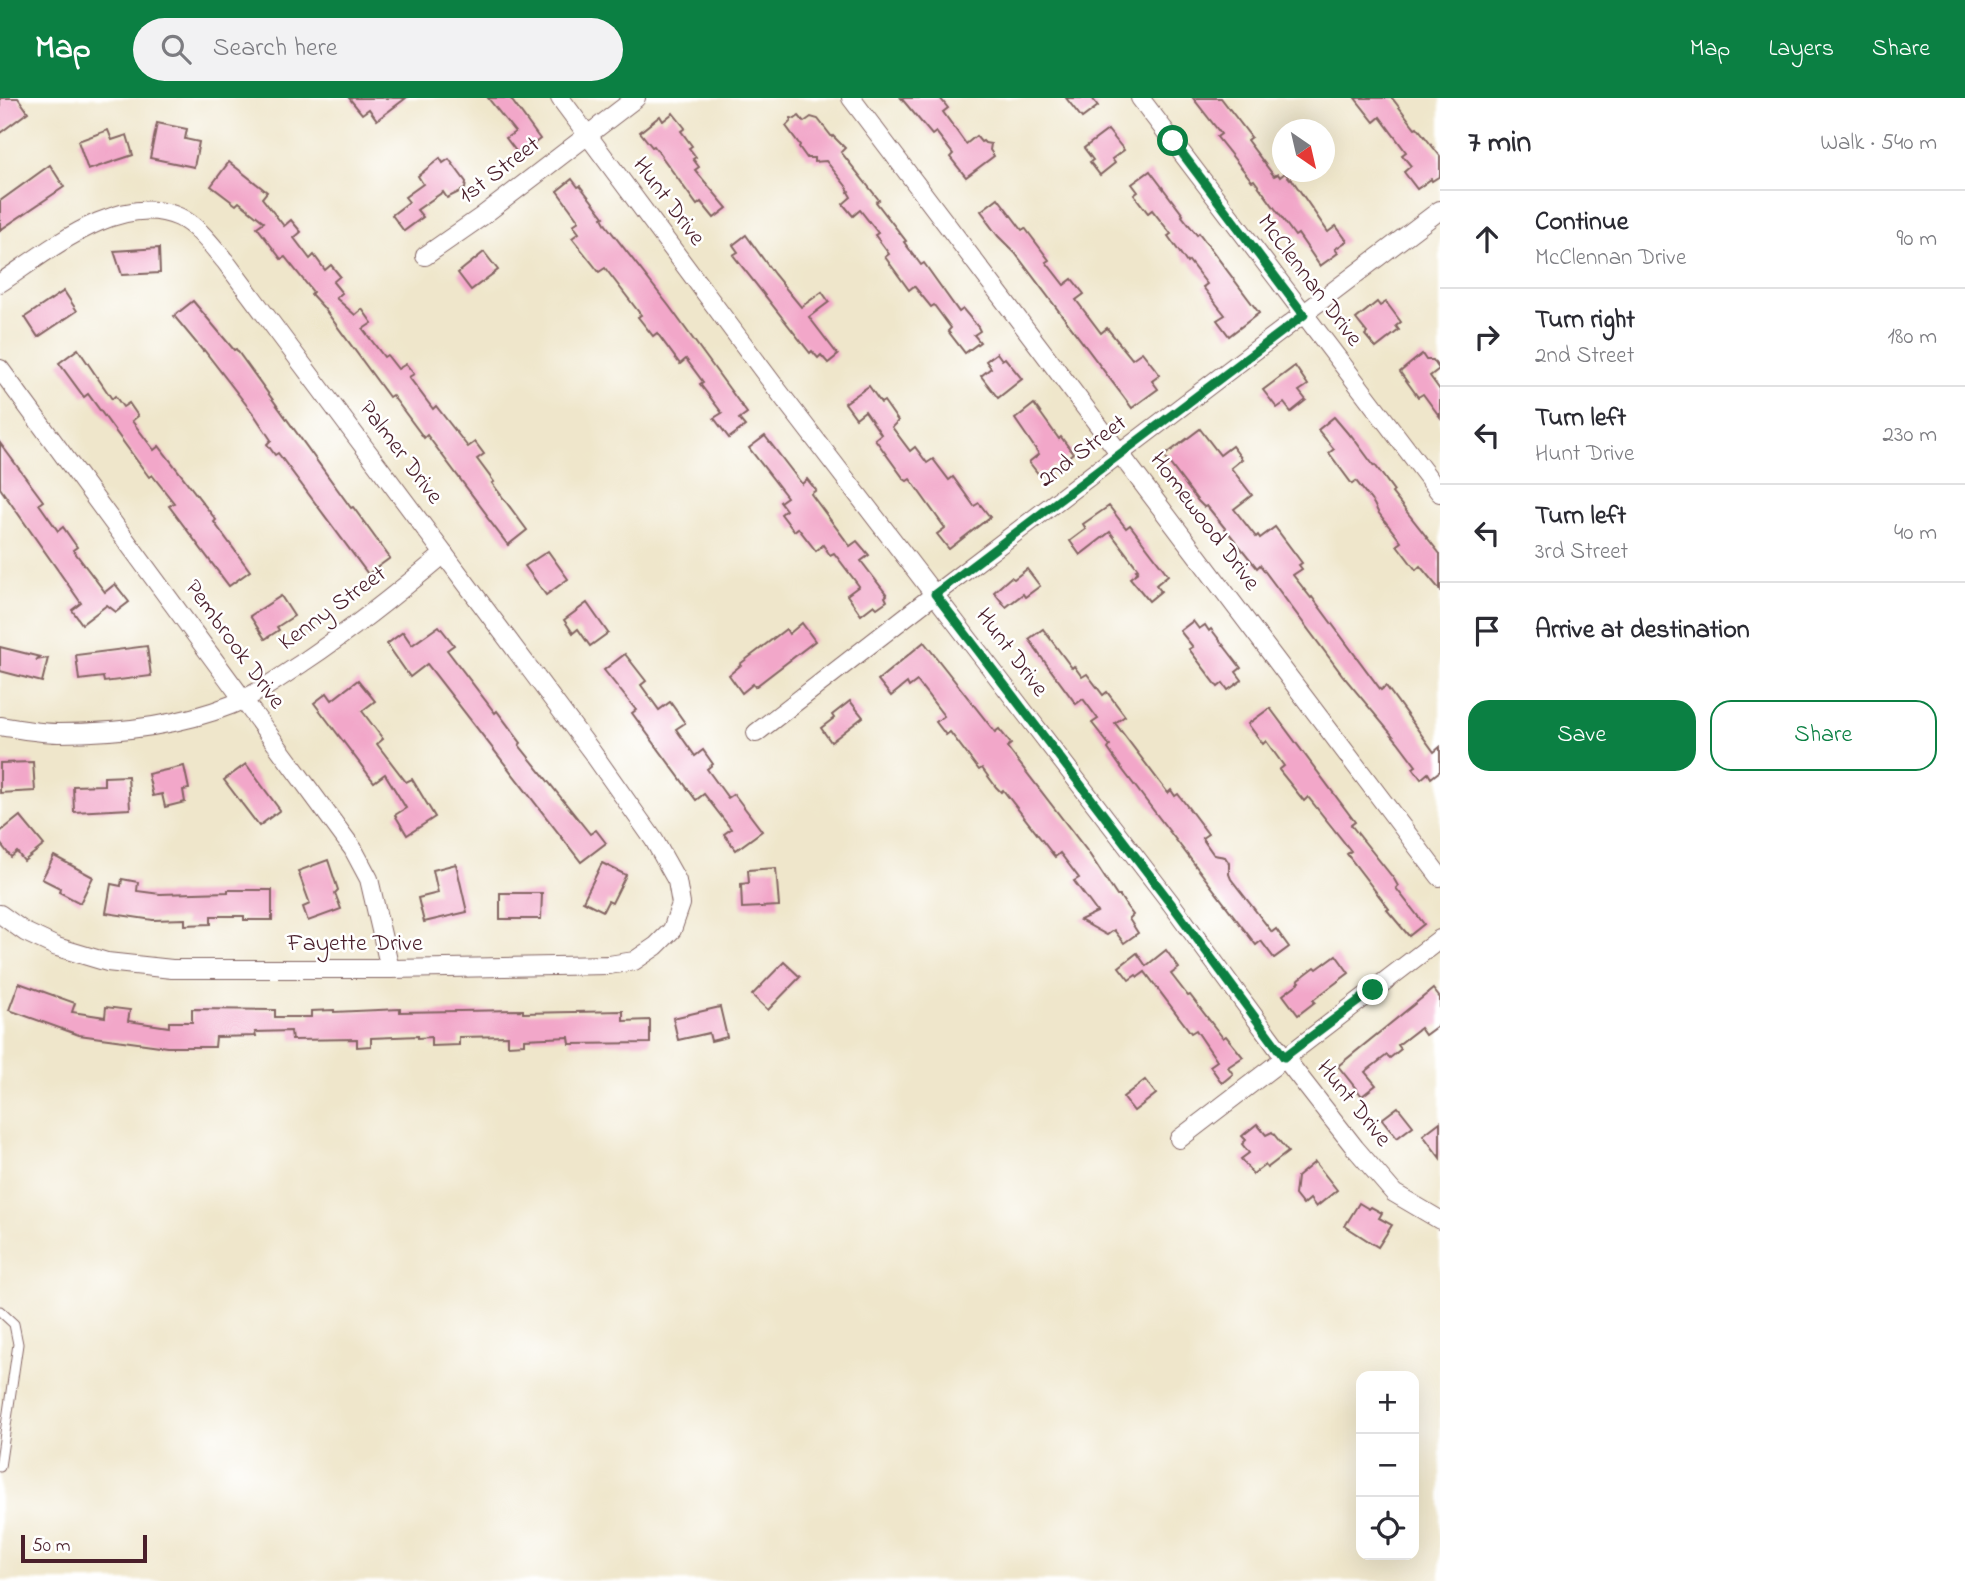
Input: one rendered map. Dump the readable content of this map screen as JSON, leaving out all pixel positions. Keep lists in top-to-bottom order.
{
  "streets": {
    "street": [
      "1st Street",
      "Hunt Drive",
      "McClennan Drive",
      "2nd Street",
      "Palmer Drive",
      "Homewood Drive",
      "Kenny Street",
      "Pembrook Drive",
      "Fayette Drive"
    ]
  },
  "crossings": [
    ["1st Street", "Hunt Drive"],
    ["Hunt Drive", "2nd Street"],
    ["McClennan Drive", "2nd Street"],
    ["2nd Street", "Homewood Drive"],
    ["Palmer Drive", "Kenny Street"],
    ["Palmer Drive", "Fayette Drive"],
    ["Kenny Street", "Pembrook Drive"],
    ["Pembrook Drive", "Fayette Drive"]
  ],
  "scale_bar": "50 m",
  "north": "bottom right",
  "page": {
    "header": "Map",
    "search": "Search here",
    "nav": ["Map", "Layers", "Share"],
    "heading": ["7 min", "Walk · 540 m"],
    "list": [
      ["Continue", "McClennan Drive", "90 m"],
      ["Turn right", "2nd Street", "180 m"],
      ["Turn left", "Hunt Drive", "230 m"],
      ["Turn left", "3rd Street", "40 m"],
      "Arrive at destination"
    ],
    "buttons": ["Save", "Share"],
    "map_buttons": ["+", "−"],
    "scale": "50 m"
  }
}
